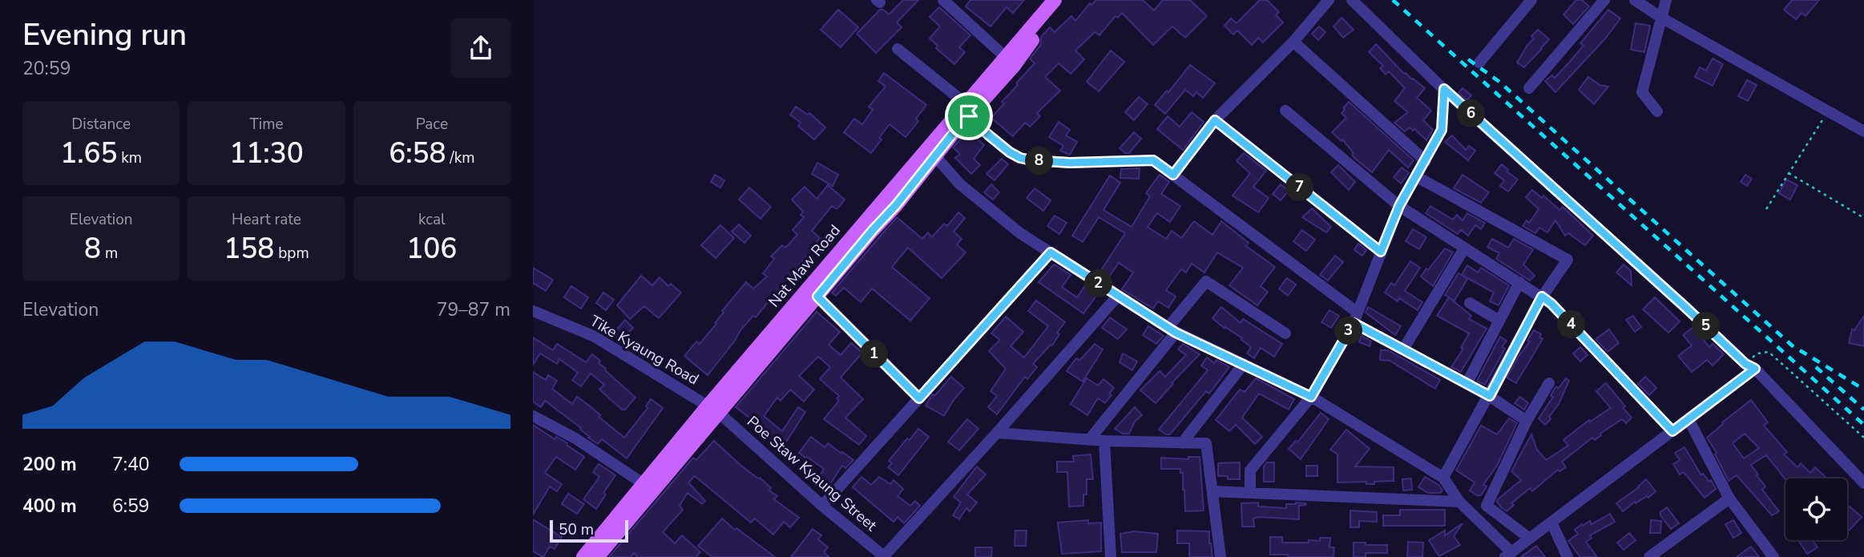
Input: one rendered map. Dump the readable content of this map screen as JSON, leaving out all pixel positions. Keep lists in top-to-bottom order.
{
  "streets": {
    "main road": ["Nat Maw Road"],
    "street": ["Tike Kyaung Road", "Poe Staw Kyaung Street"]
  },
  "crossings": [
    ["Nat Maw Road", "Tike Kyaung Road"],
    ["Nat Maw Road", "Poe Staw Kyaung Street"],
    ["Tike Kyaung Road", "Poe Staw Kyaung Street"]
  ],
  "scale_bar": "50 m",
  "page": {
    "heading": ["Evening run", "20:59"],
    "stats": [
      ["Distance", "1.65 km"],
      ["Time", "11:30"],
      ["Pace", "6:58 /km"],
      ["Elevation", "8 m"],
      ["Heart rate", "158 bpm"],
      ["kcal", "106"]
    ],
    "pins": [
      "6",
      "8",
      "7",
      "2",
      "4",
      "5",
      "3",
      "1"
    ],
    "chart": ["Elevation", "79–87 m"],
    "list": [
      {
        "name": "200 m",
        "note": "7:40"
      },
      {
        "name": "400 m",
        "note": "6:59"
      }
    ],
    "scale": "50 m"
  }
}
